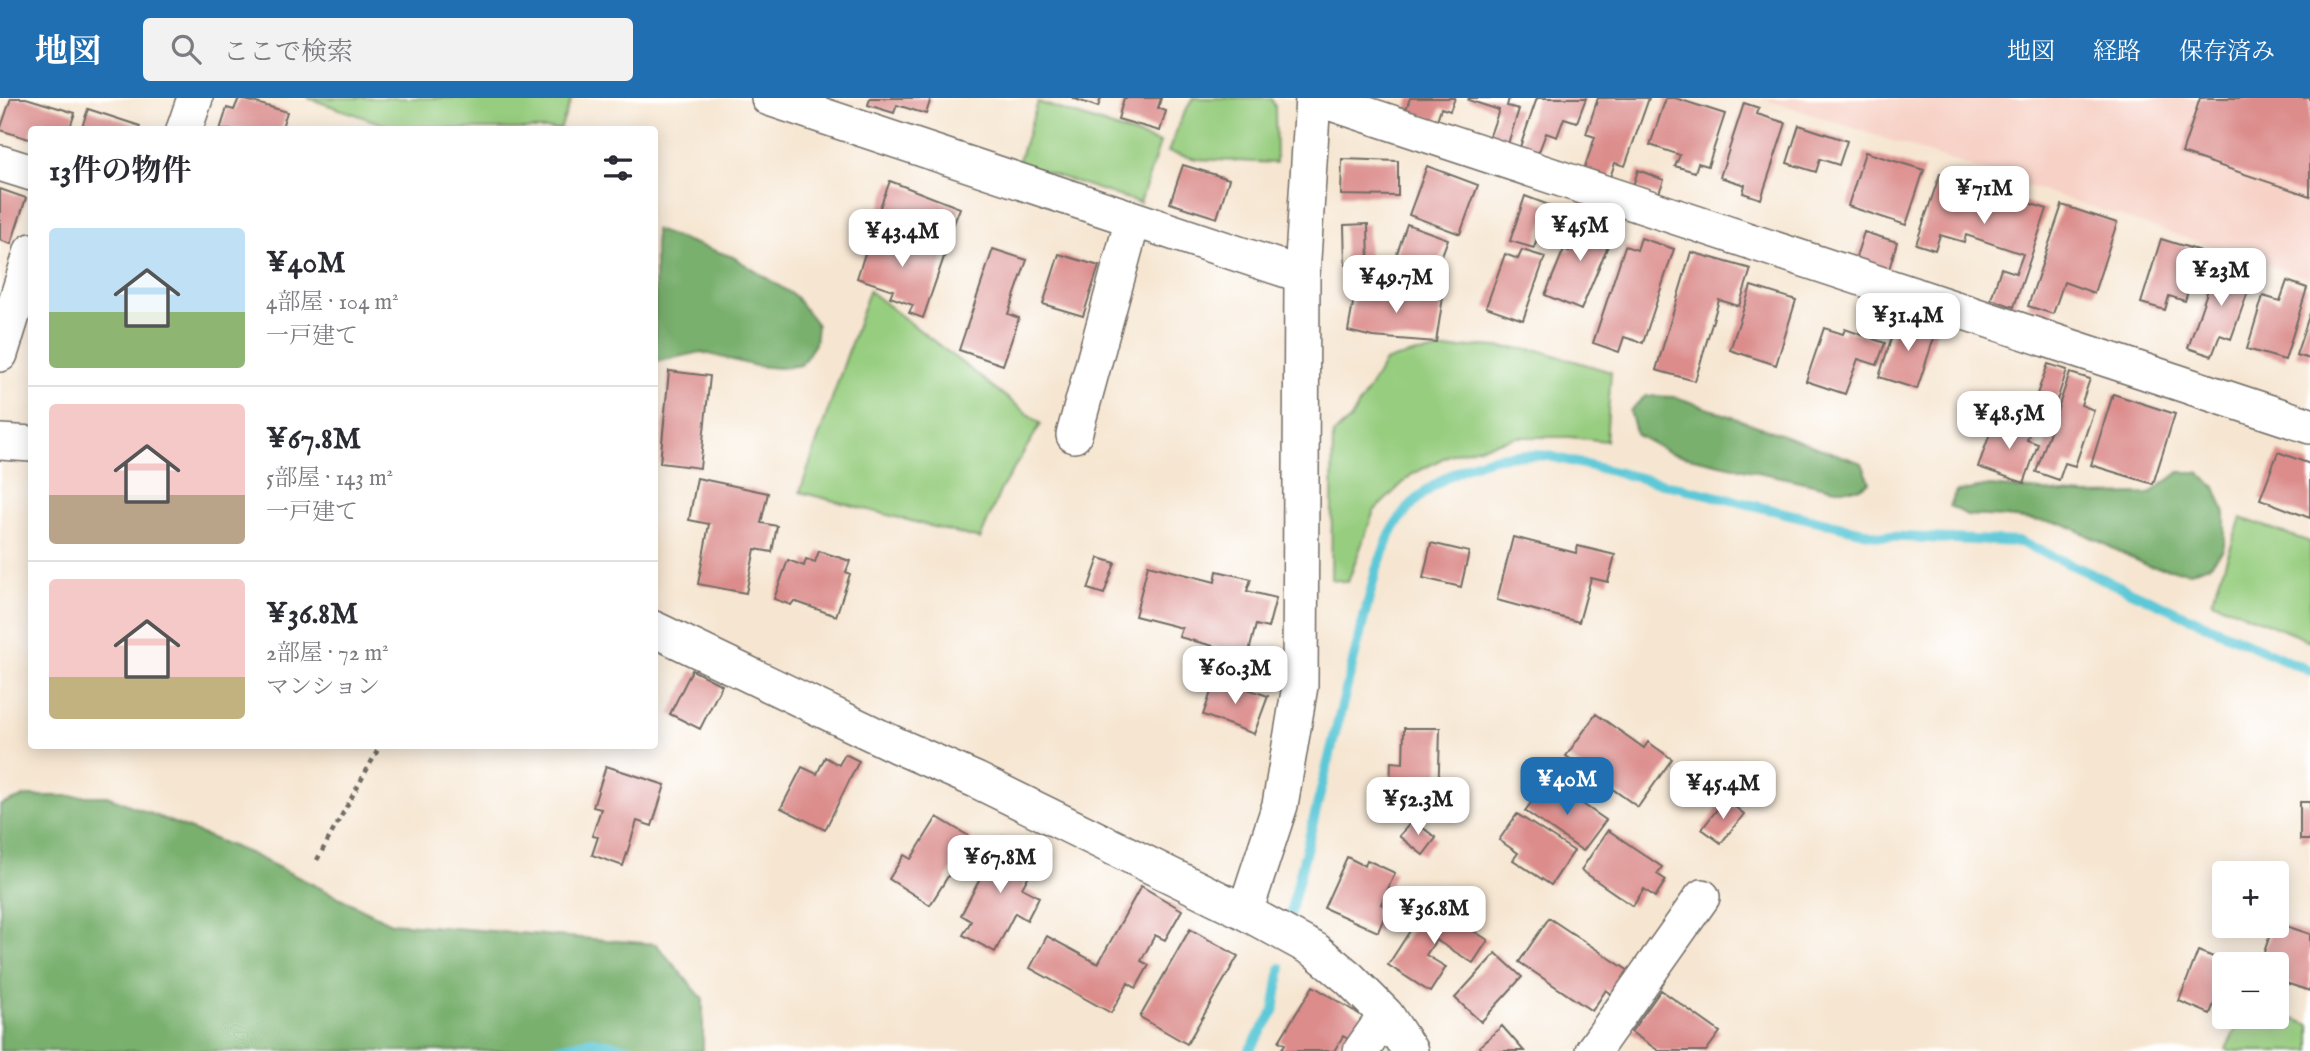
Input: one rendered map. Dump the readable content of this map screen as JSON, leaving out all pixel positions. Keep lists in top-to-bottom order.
{
  "page": {
    "header": "地図",
    "search": "ここで検索",
    "nav": ["地図", "経路", "保存済み"],
    "heading": "13件の物件",
    "price": [
      "¥71M",
      "¥45M",
      "¥43.4M",
      "¥23M",
      "¥49.7M",
      "¥31.4M",
      "¥48.5M",
      "¥60.3M",
      "¥40M",
      "¥45.4M",
      "¥52.3M",
      "¥67.8M",
      "¥36.8M"
    ],
    "list": [
      {
        "name": "¥40M",
        "note": "4部屋 · 104 m² · 一戸建て"
      },
      {
        "name": "¥67.8M",
        "note": "5部屋 · 143 m² · 一戸建て"
      },
      {
        "name": "¥36.8M",
        "note": "2部屋 · 72 m² · マンション"
      }
    ],
    "map_buttons": ["+", "−"]
  }
}
